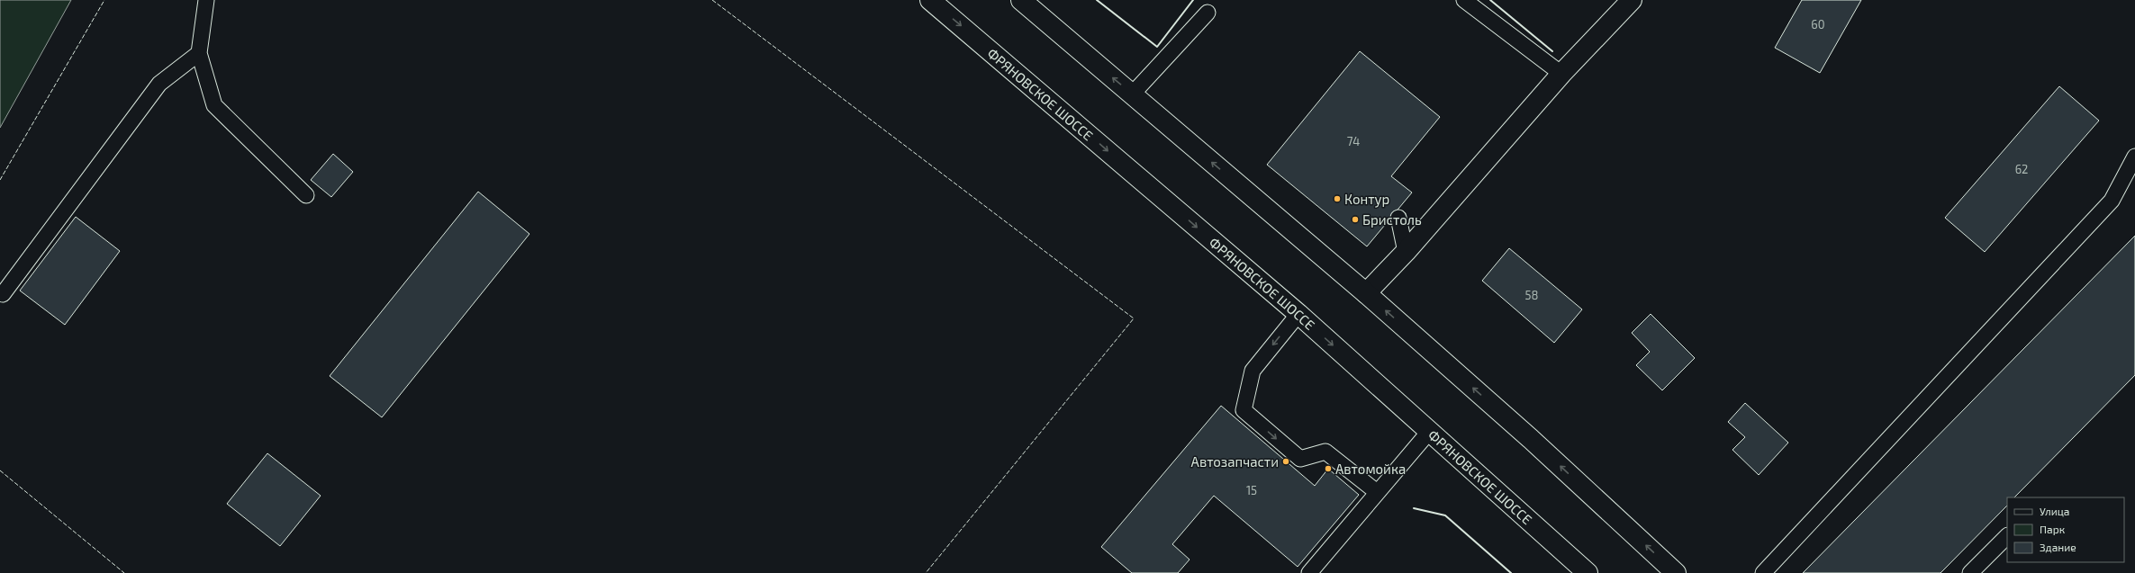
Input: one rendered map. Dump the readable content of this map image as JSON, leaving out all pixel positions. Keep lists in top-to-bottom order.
{
  "streets": {
    "main road": ["ФРЯНОВСКОЕ ШОССЕ"]
  },
  "places": [
    "Контур",
    "Бристоль",
    "Автозапчасти",
    "Автомойка"
  ],
  "house_numbers": [
    "60",
    "74",
    "62",
    "58",
    "15"
  ],
  "legend": ["Улица", "Парк", "Здание"]
}
